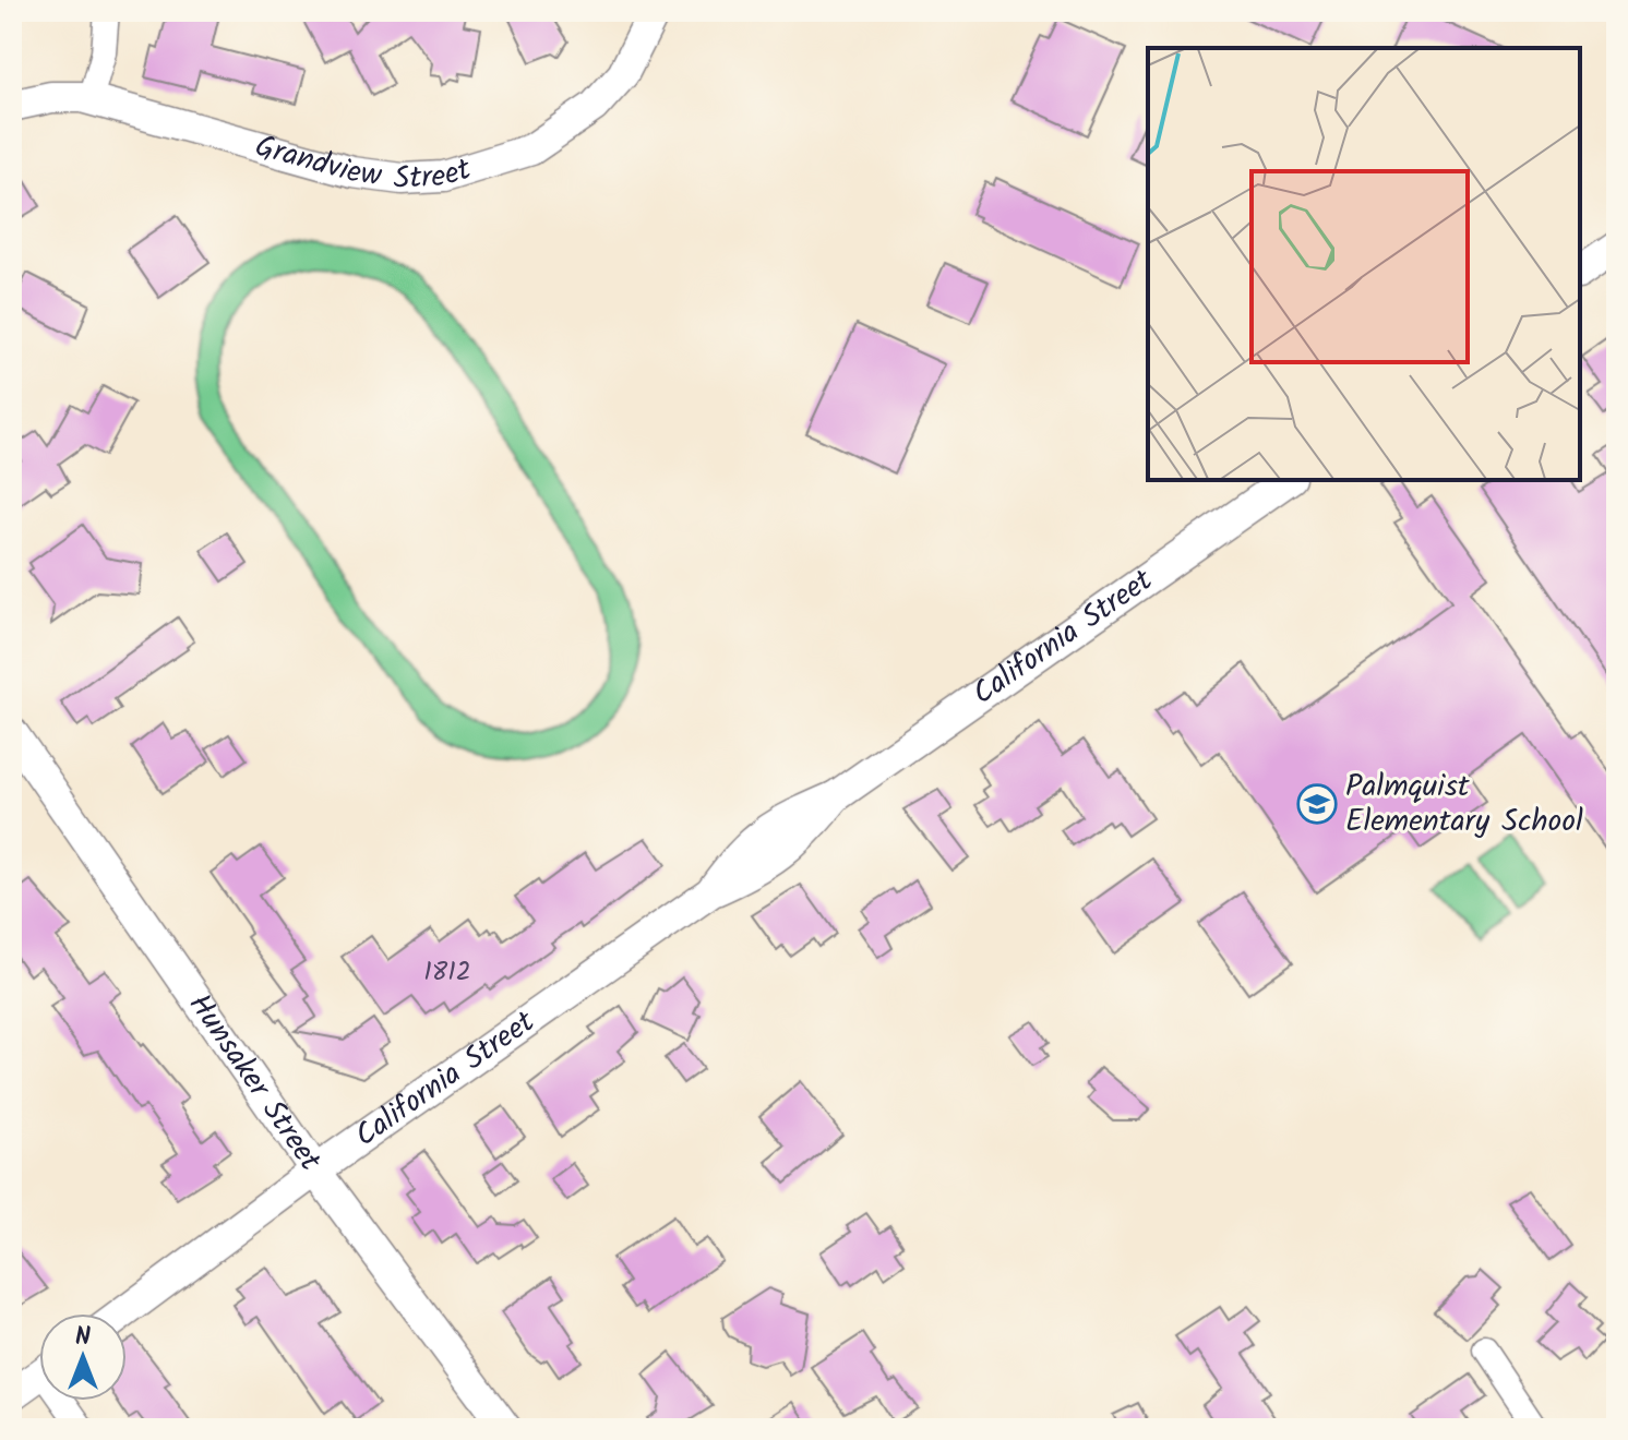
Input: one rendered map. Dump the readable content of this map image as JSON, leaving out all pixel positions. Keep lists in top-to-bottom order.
{
  "streets": {
    "main road": ["Grandview Street", "California Street", "Hunsaker Street"]
  },
  "crossings": [
    ["California Street", "Hunsaker Street"]
  ],
  "places": {
    "school or university": ["Palmquist Elementary School"]
  },
  "house_numbers": ["1812"],
  "north": "top"
}
